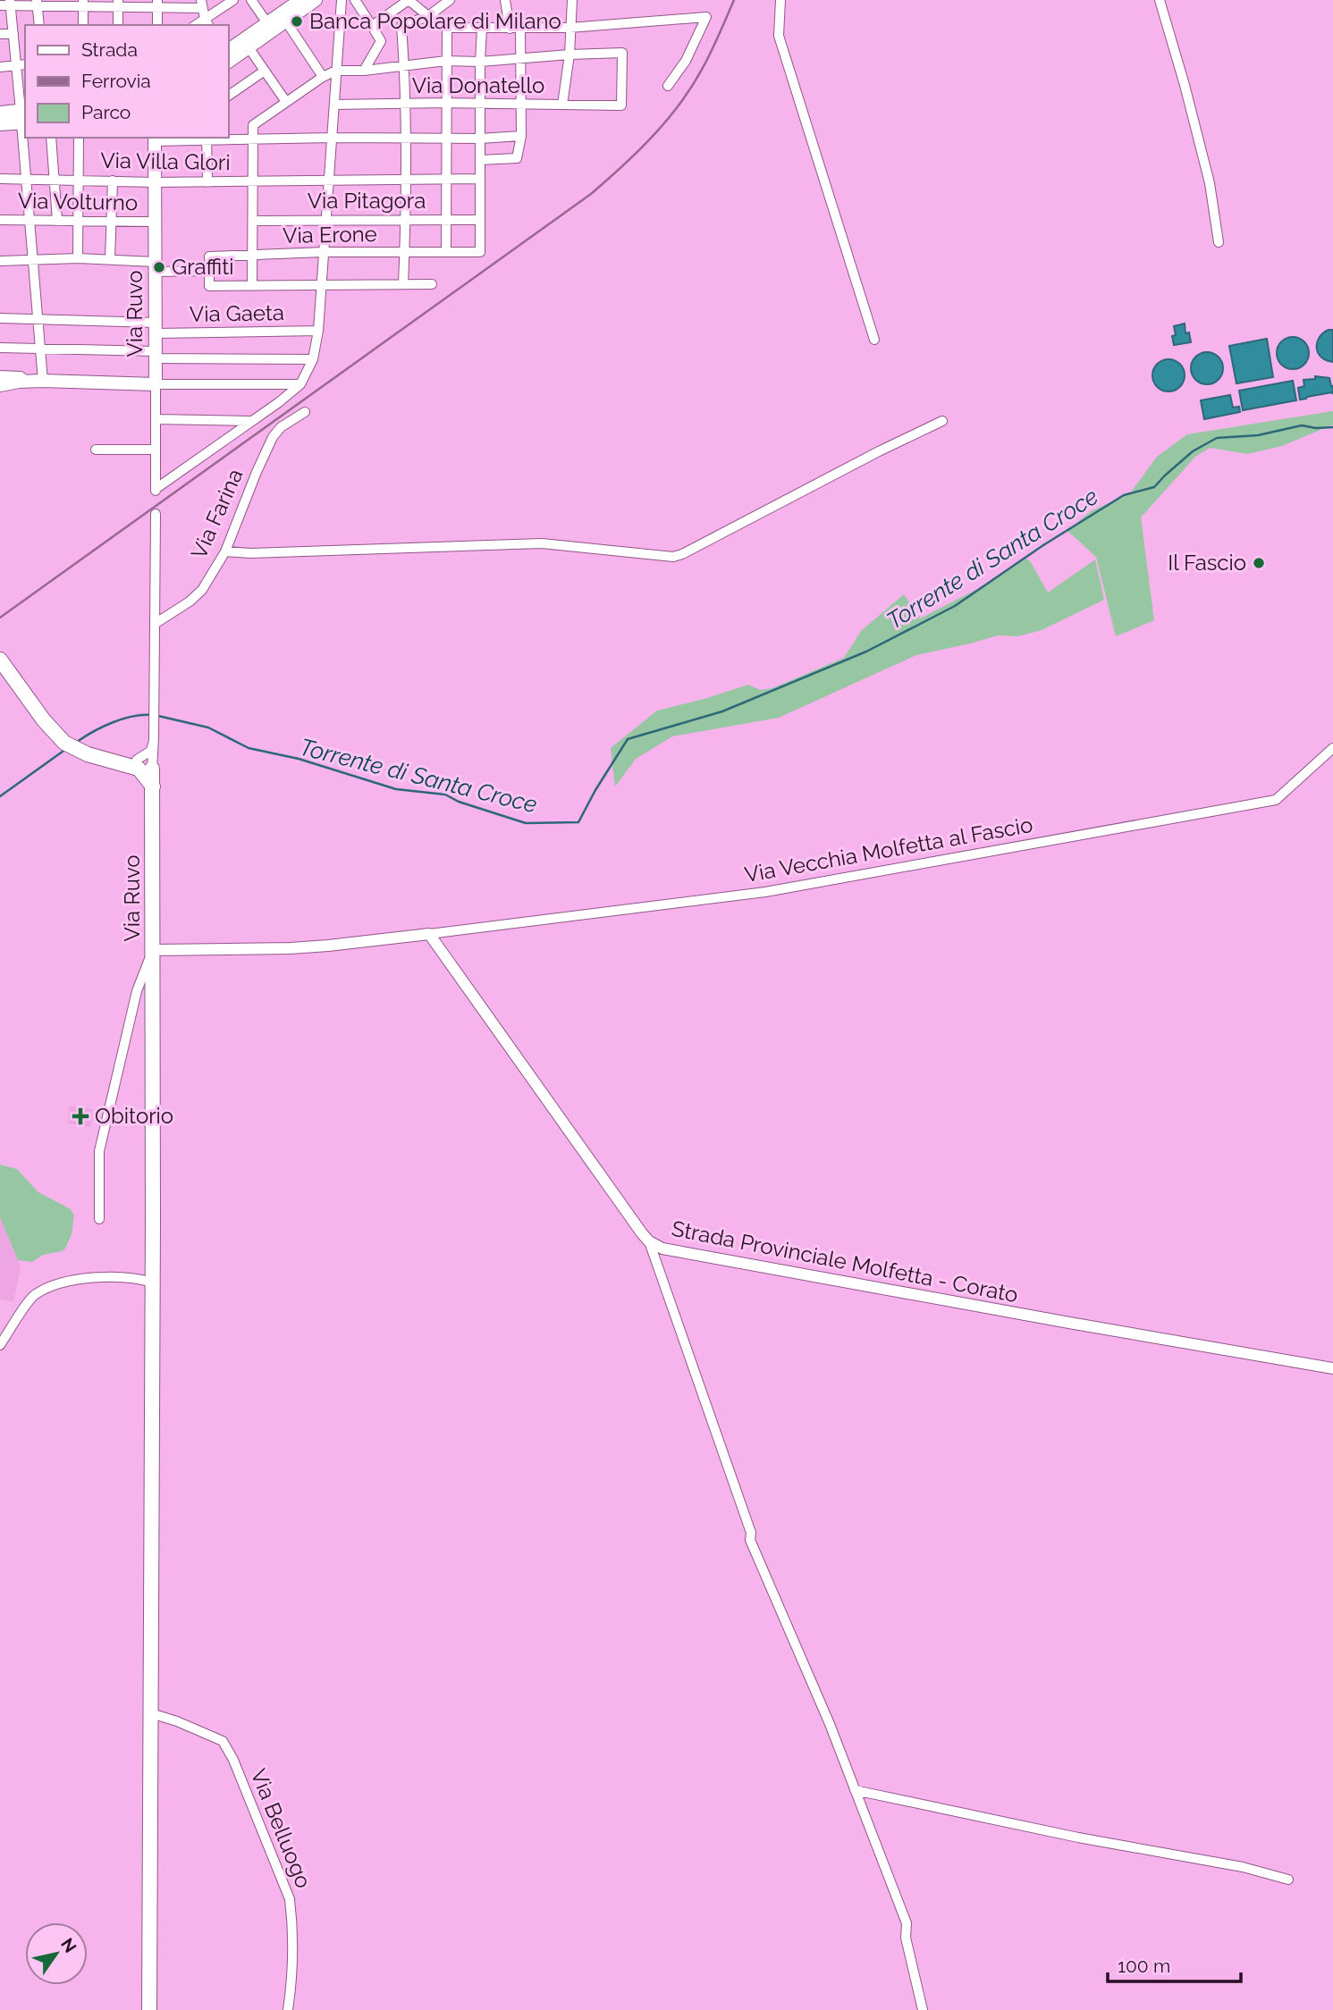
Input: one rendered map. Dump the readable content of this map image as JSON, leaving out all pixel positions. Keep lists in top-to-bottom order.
{
  "streets": {
    "main road": ["Via Ruvo"],
    "street": [
      "Via Donatello",
      "Via Villa Glori",
      "Via Pitagora",
      "Via Volturno",
      "Via Erone",
      "Via Gaeta",
      "Via Farina",
      "Via Vecchia Molfetta al Fascio",
      "Strada Provinciale Molfetta - Corato",
      "Via Belluogo"
    ]
  },
  "crossings": [
    ["Via Villa Glori", "Via Ruvo"],
    ["Via Pitagora", "Via Erone"],
    ["Via Volturno", "Via Ruvo"],
    ["Via Ruvo", "Via Gaeta"],
    ["Via Ruvo", "Via Farina"],
    ["Via Ruvo", "Via Belluogo"],
    ["Via Vecchia Molfetta al Fascio", "Strada Provinciale Molfetta - Corato"]
  ],
  "water": ["Torrente di Santa Croce"],
  "places": {
    "other": ["Banca Popolare di Milano", "Graffiti", "Il Fascio"],
    "health": ["Obitorio"]
  },
  "legend": ["Strada", "Ferrovia", "Parco"],
  "scale_bar": "100 m",
  "north": "top right"
}
